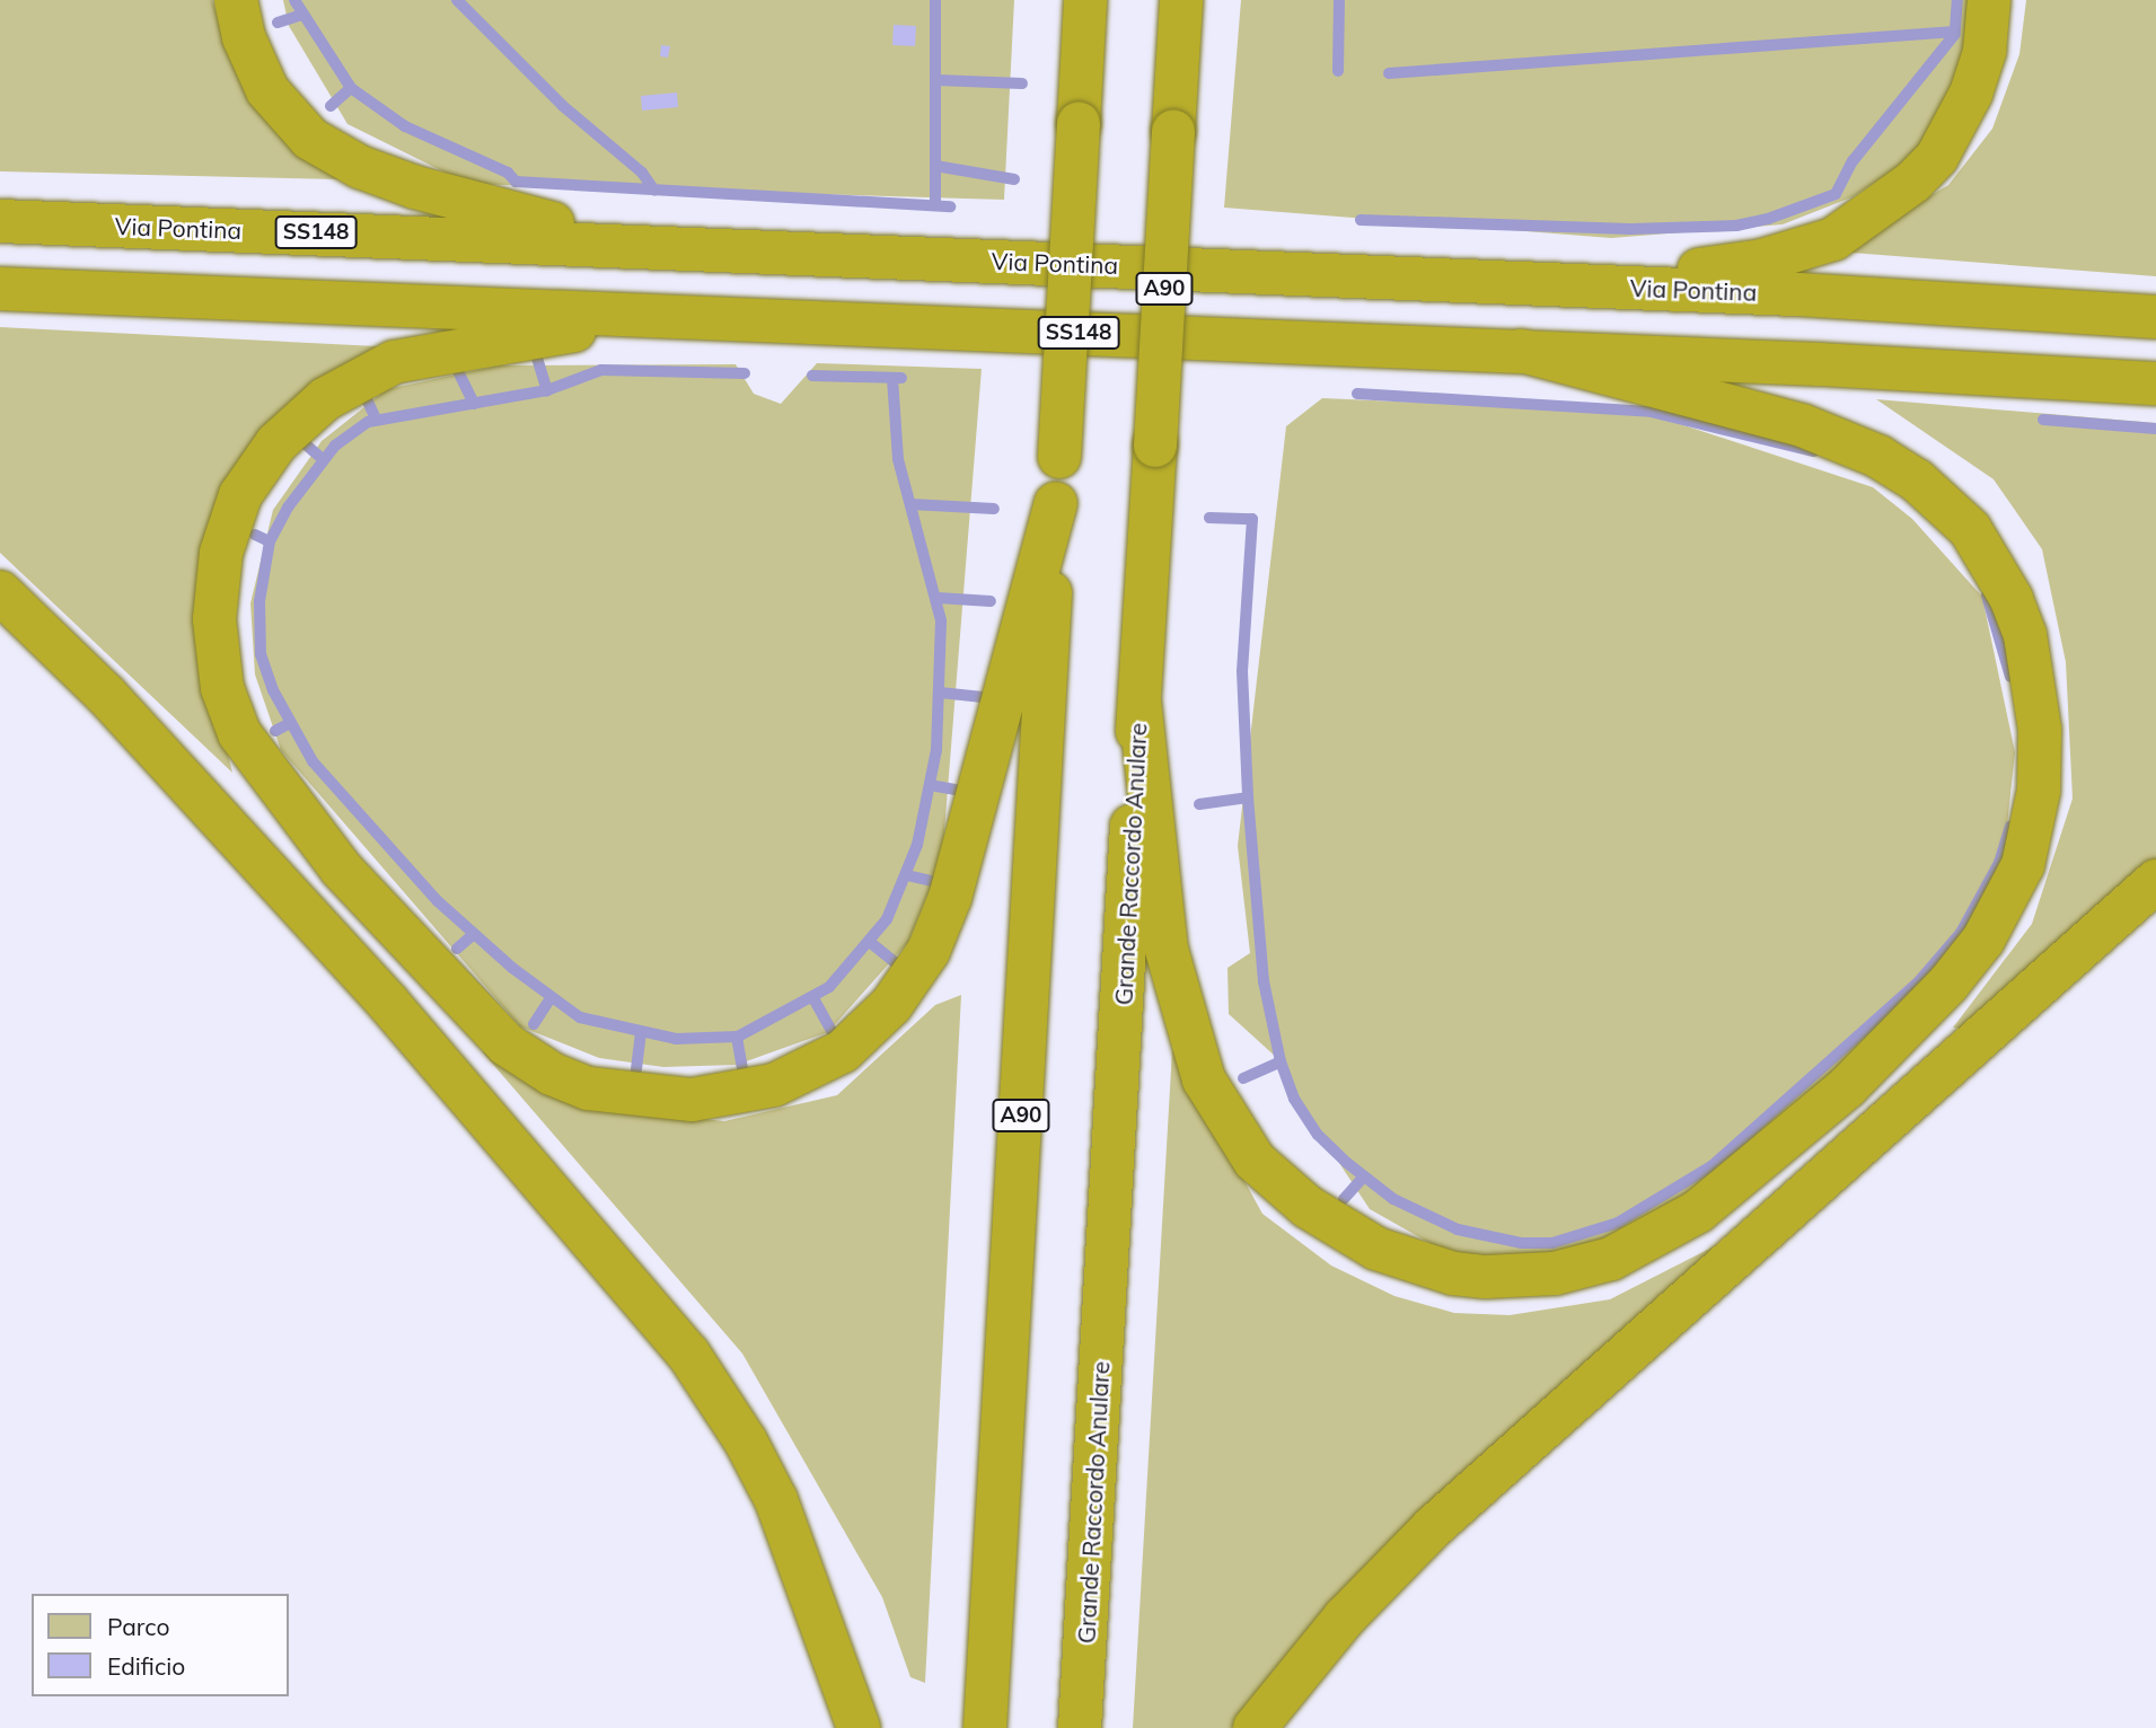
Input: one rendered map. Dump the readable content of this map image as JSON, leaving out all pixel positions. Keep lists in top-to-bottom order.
{
  "streets": {
    "highway": [
      "Via Pontina",
      "SS148",
      "A90",
      "Grande Raccordo Anulare"
    ]
  },
  "legend": ["Parco", "Edificio"]
}
